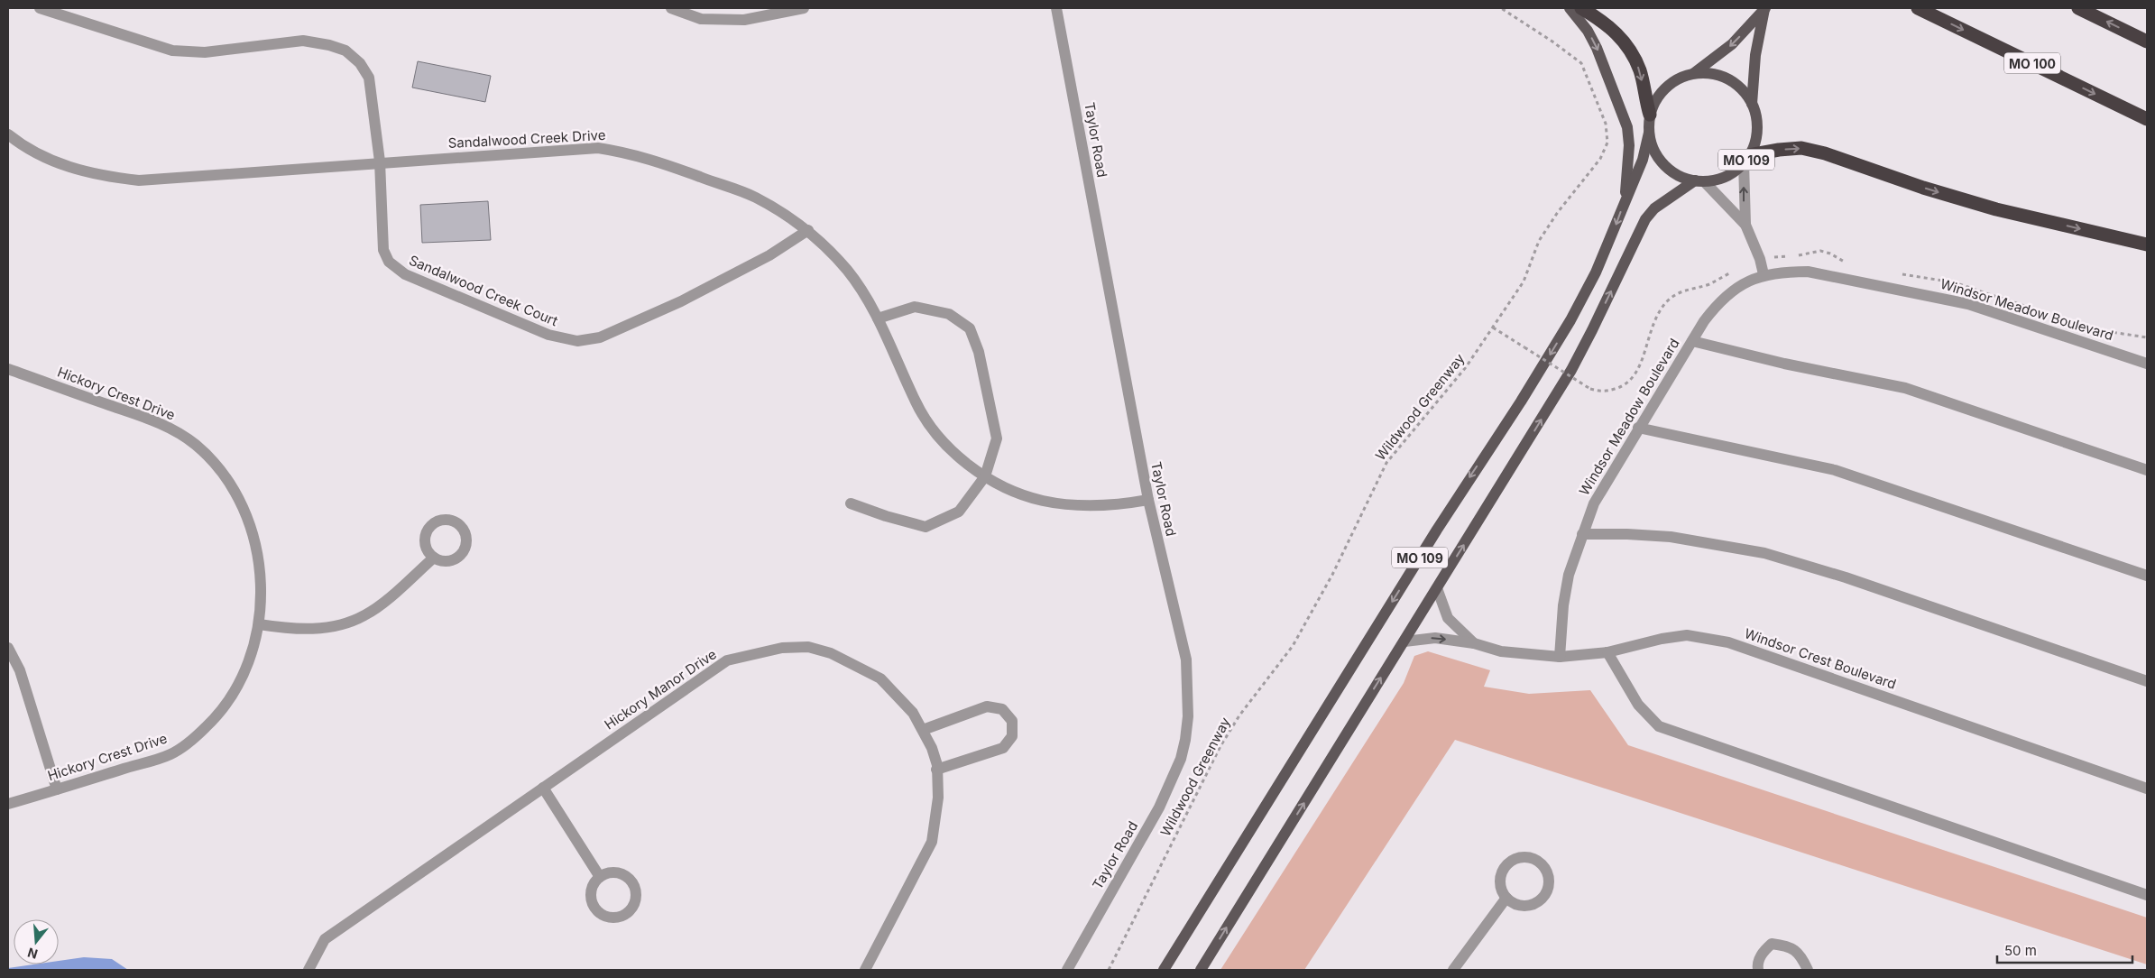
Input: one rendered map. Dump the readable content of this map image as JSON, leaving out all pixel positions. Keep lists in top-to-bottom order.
{
  "streets": {
    "highway": ["MO 100"],
    "main road": ["MO 109"],
    "street": [
      "Sandalwood Creek Drive",
      "Taylor Road",
      "Sandalwood Creek Court",
      "Windsor Meadow Boulevard",
      "Hickory Crest Drive",
      "Windsor Crest Boulevard",
      "Hickory Manor Drive"
    ],
    "path": ["Wildwood Greenway"]
  },
  "crossings": [
    ["Sandalwood Creek Drive", "Taylor Road"],
    ["Sandalwood Creek Drive", "Sandalwood Creek Court"],
    ["MO 109", "Windsor Crest Boulevard"],
    ["Windsor Meadow Boulevard", "Windsor Crest Boulevard"]
  ],
  "scale_bar": "50 m",
  "north": "bottom"
}
